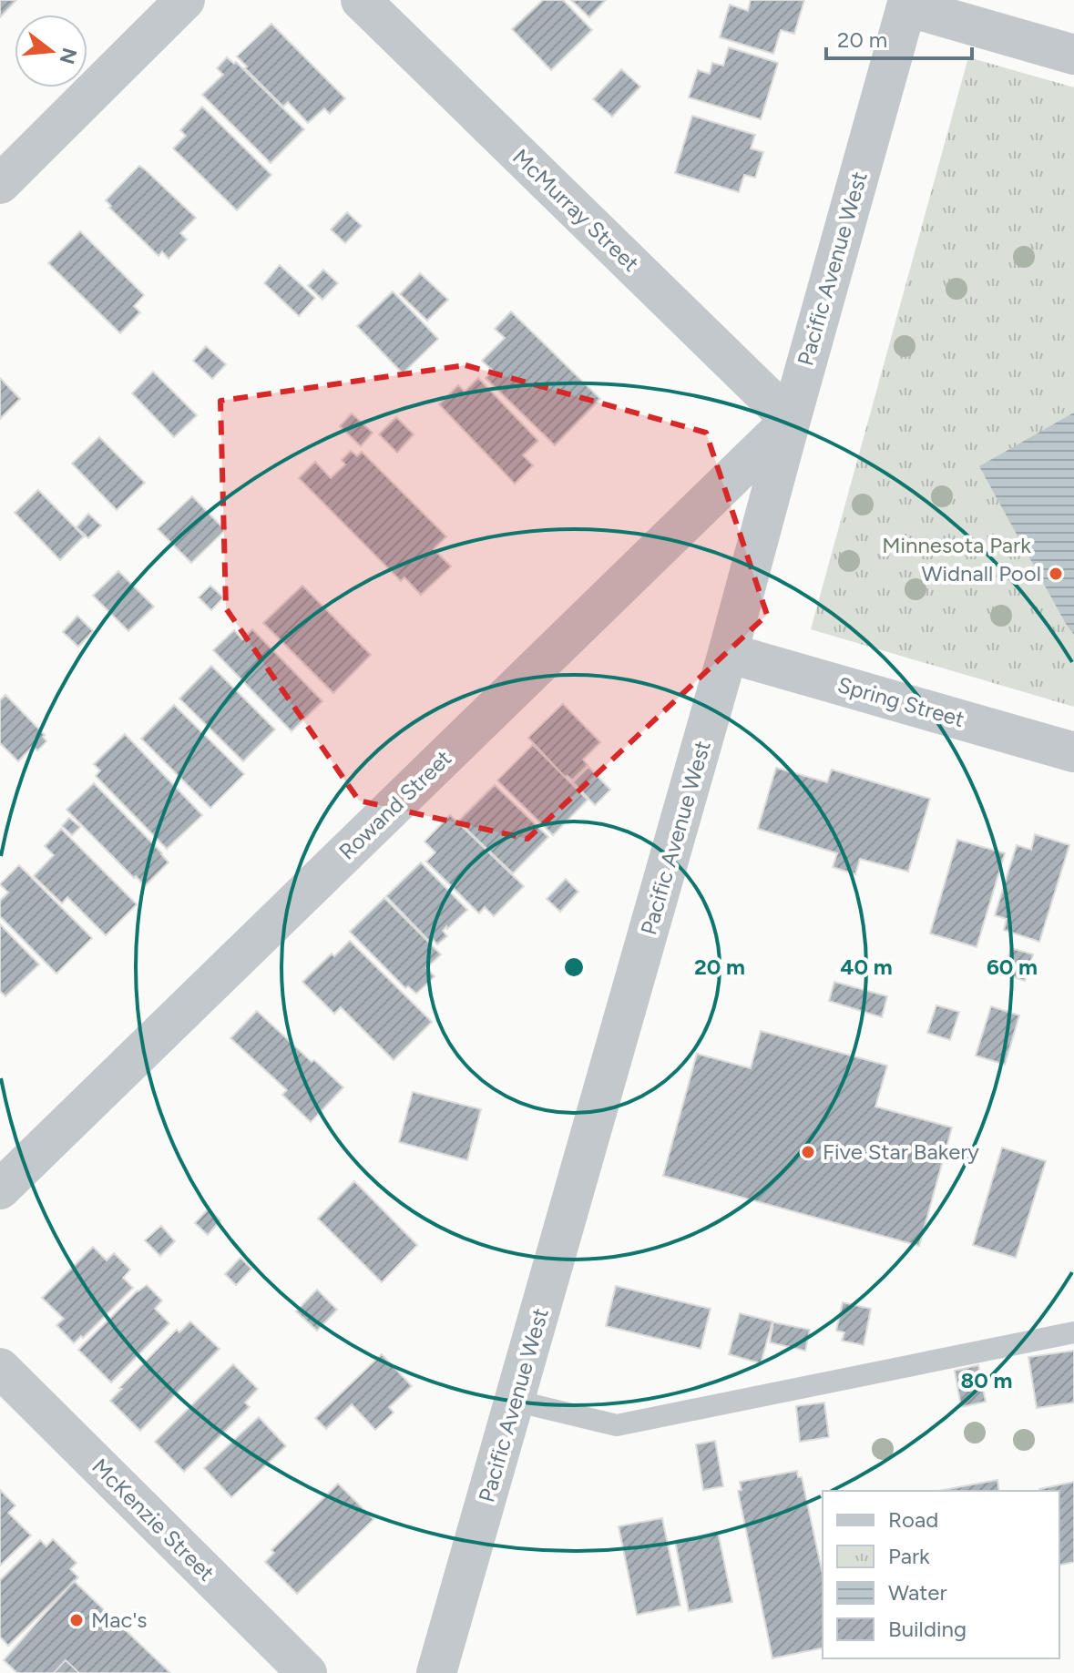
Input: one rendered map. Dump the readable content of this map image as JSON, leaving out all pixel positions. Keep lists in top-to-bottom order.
{
  "streets": {
    "street": [
      "McMurray Street",
      "Pacific Avenue West",
      "Spring Street",
      "Rowand Street",
      "McKenzie Street"
    ]
  },
  "crossings": [
    ["McMurray Street", "Pacific Avenue West"],
    ["McMurray Street", "Rowand Street"],
    ["Pacific Avenue West", "Spring Street"],
    ["Pacific Avenue West", "Rowand Street"]
  ],
  "parks": ["Minnesota Park"],
  "places": ["Widnall Pool", "Five Star Bakery", "Mac's"],
  "legend": [
    "Road",
    "Park",
    "Water",
    "Building"
  ],
  "scale_bar": "20 m",
  "north": "right",
  "rings": [
    "20 m",
    "40 m",
    "60 m",
    "80 m"
  ]
}
